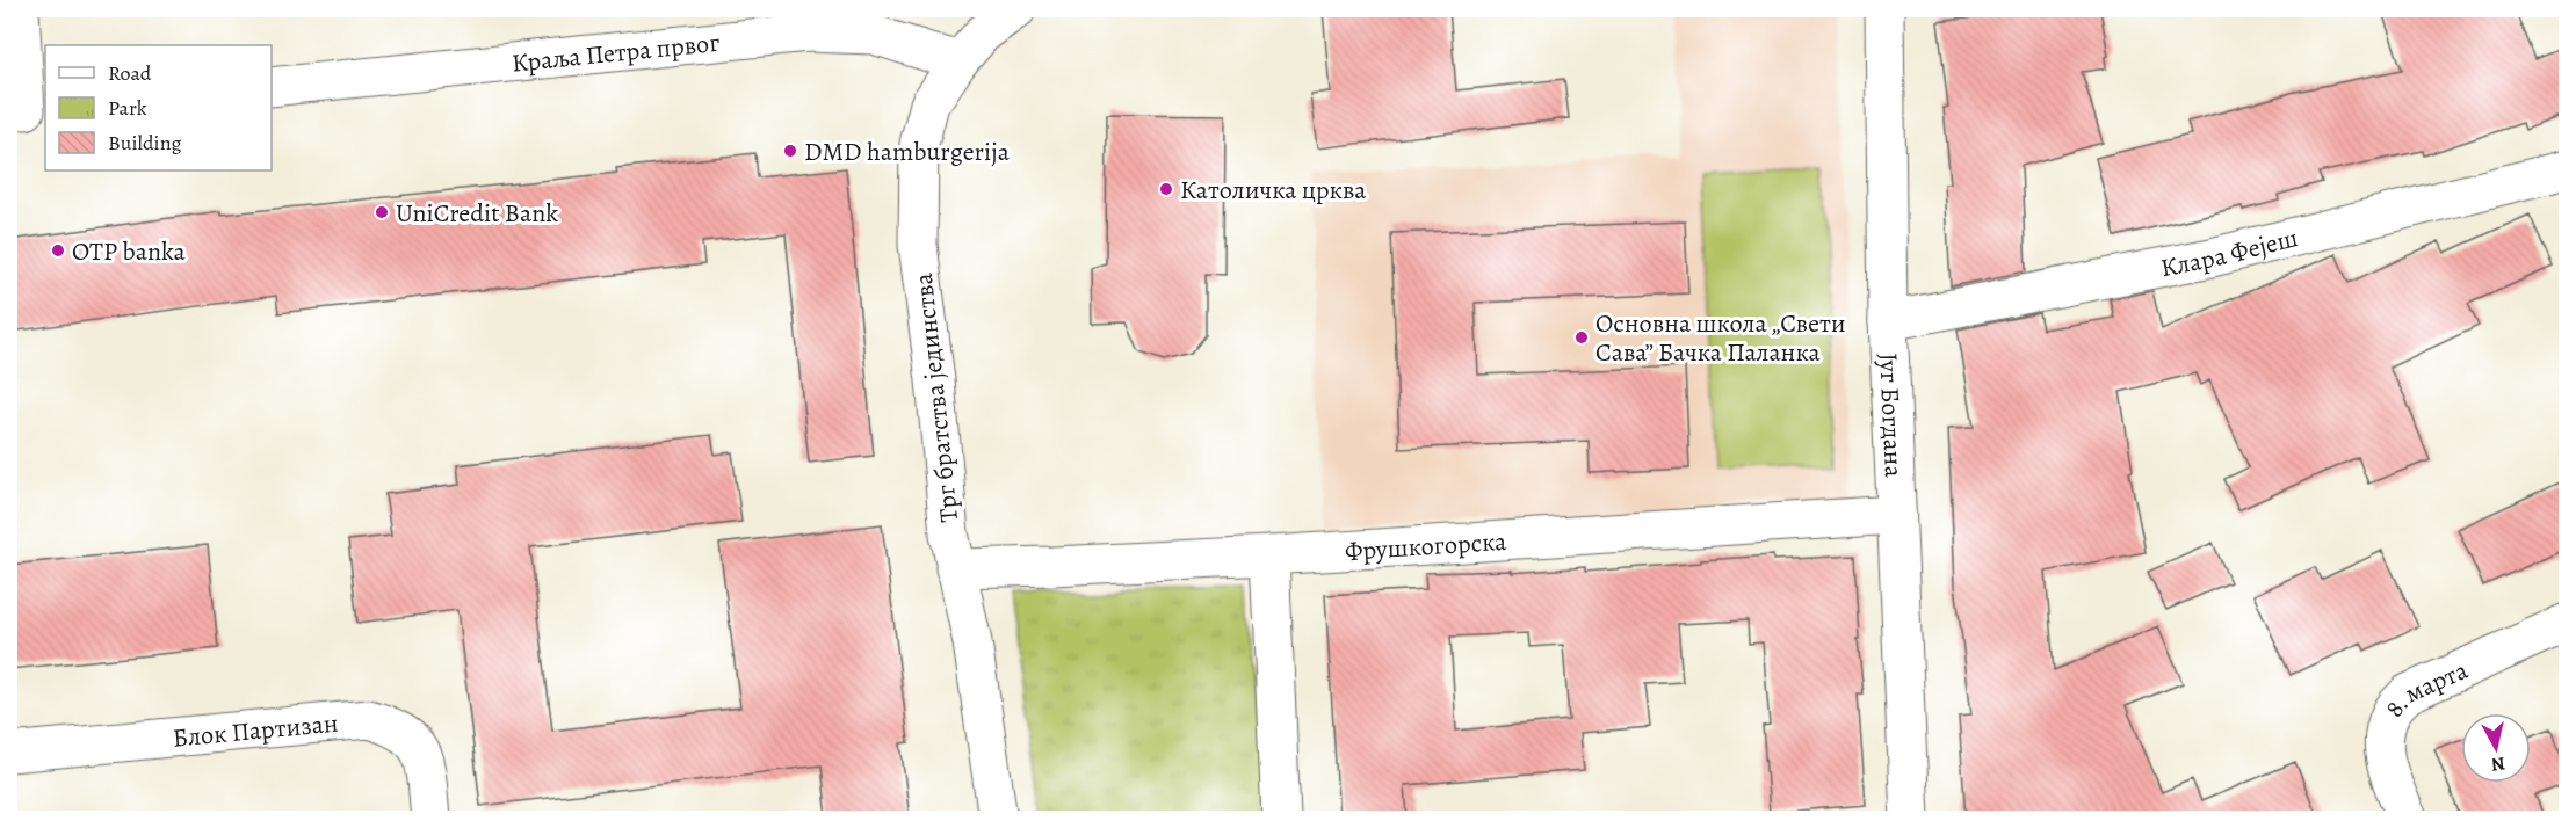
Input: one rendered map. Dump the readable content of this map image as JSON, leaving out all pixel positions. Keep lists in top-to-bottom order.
{
  "streets": {
    "street": [
      "Краља Петра првог",
      "Клара Фејеш",
      "Трг братства јединства",
      "Југ Богдана",
      "Фрушкогорска",
      "8. марта",
      "Блок Партизан"
    ]
  },
  "crossings": [
    ["Краља Петра првог", "Трг братства јединства"],
    ["Клара Фејеш", "Југ Богдана"],
    ["Трг братства јединства", "Фрушкогорска"],
    ["Југ Богдана", "Фрушкогорска"]
  ],
  "places": [
    "DMD hamburgerija",
    "Католичка црква",
    "UniCredit Bank",
    "OTP banka",
    "Основна школа „Свети Сава” Бачка Паланка"
  ],
  "legend": ["Road", "Park", "Building"],
  "north": "bottom"
}
